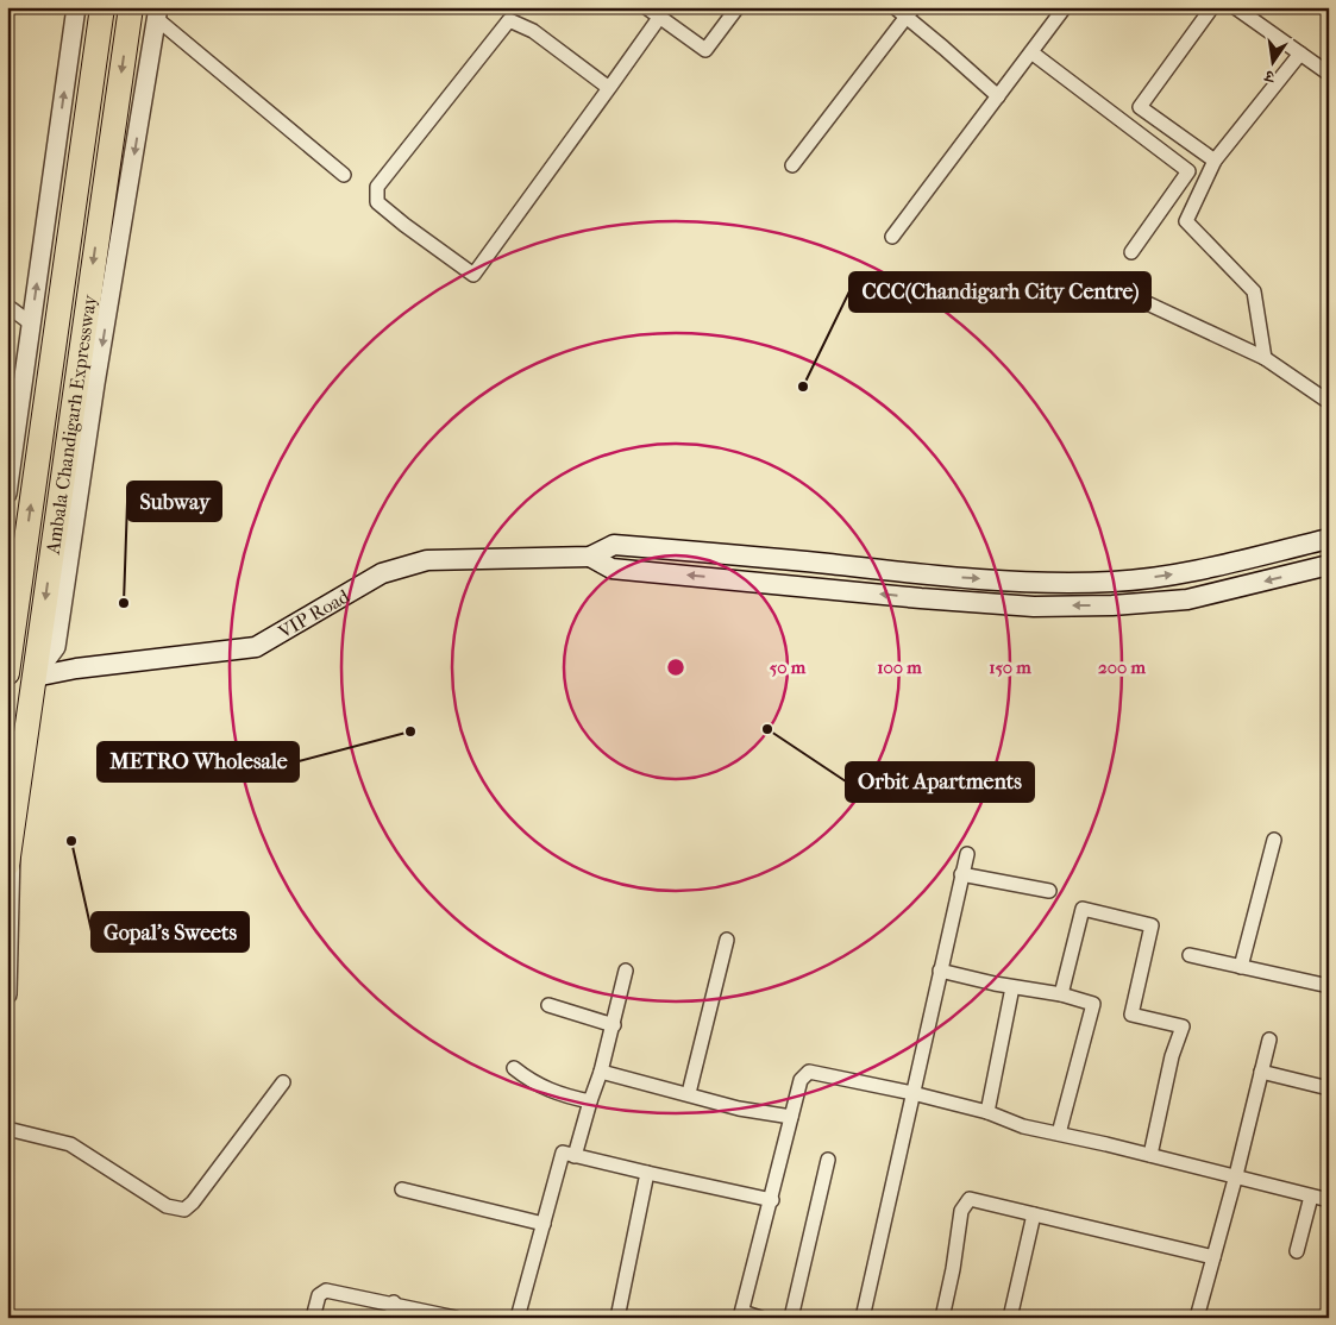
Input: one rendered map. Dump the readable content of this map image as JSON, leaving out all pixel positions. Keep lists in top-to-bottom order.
{
  "streets": {
    "highway": ["Ambala Chandigarh Expressway"],
    "main road": ["VIP Road"]
  },
  "crossings": [
    ["Ambala Chandigarh Expressway", "VIP Road"]
  ],
  "places": [
    "CCC(Chandigarh City Centre)",
    "Subway",
    "Orbit Apartments",
    "METRO Wholesale",
    "Gopal's Sweets"
  ],
  "north": "bottom",
  "rings": [
    "50 m",
    "100 m",
    "150 m",
    "200 m"
  ]
}
